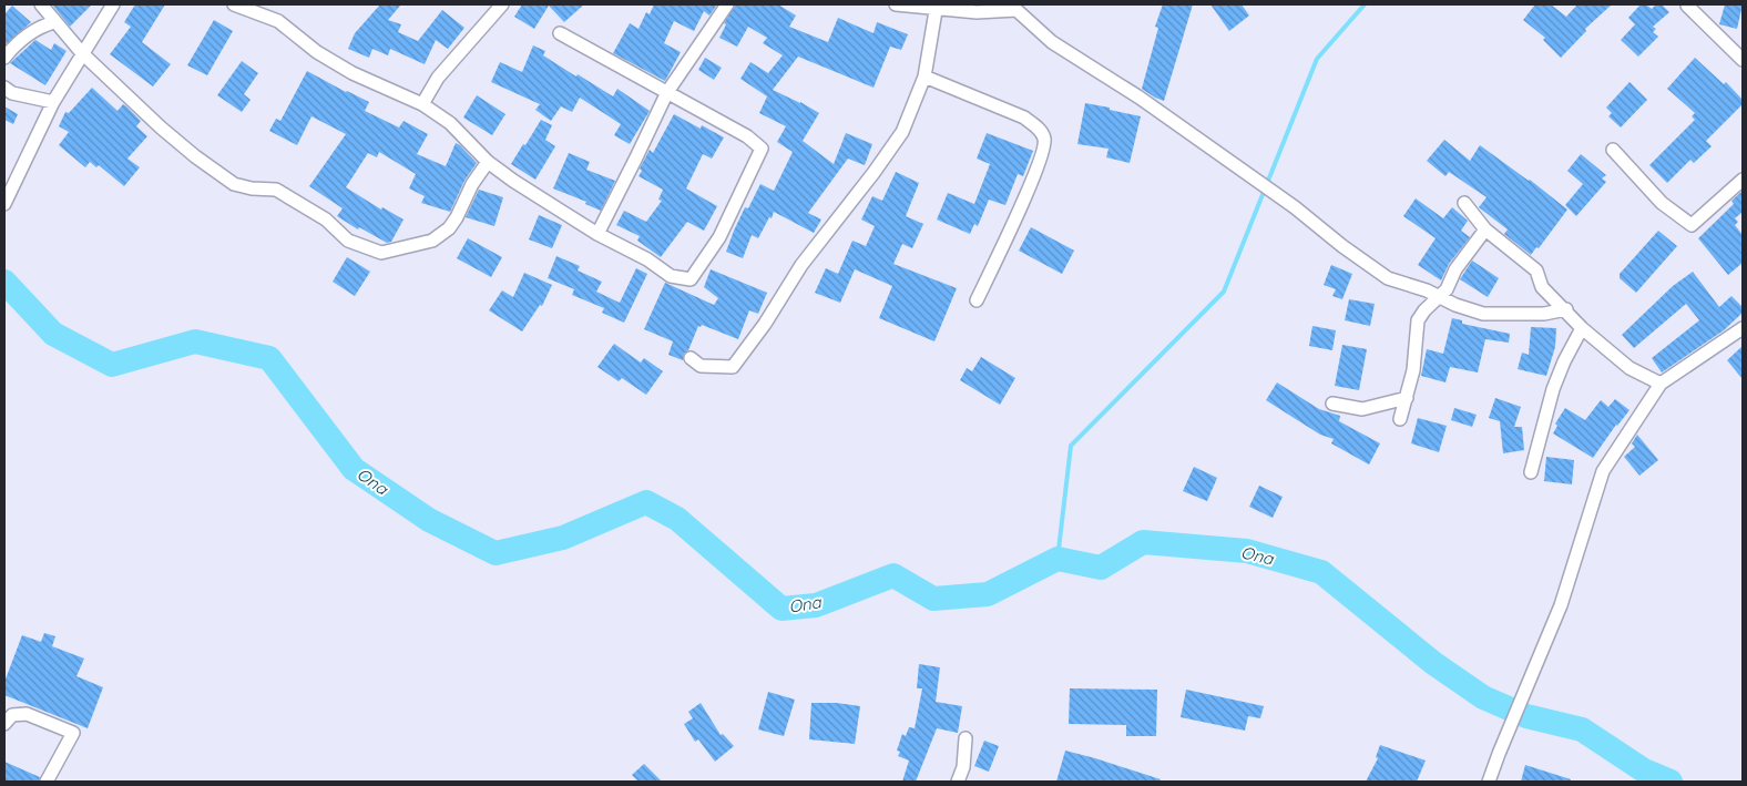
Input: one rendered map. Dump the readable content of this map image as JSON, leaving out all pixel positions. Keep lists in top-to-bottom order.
{
  "water": ["Ona"]
}
